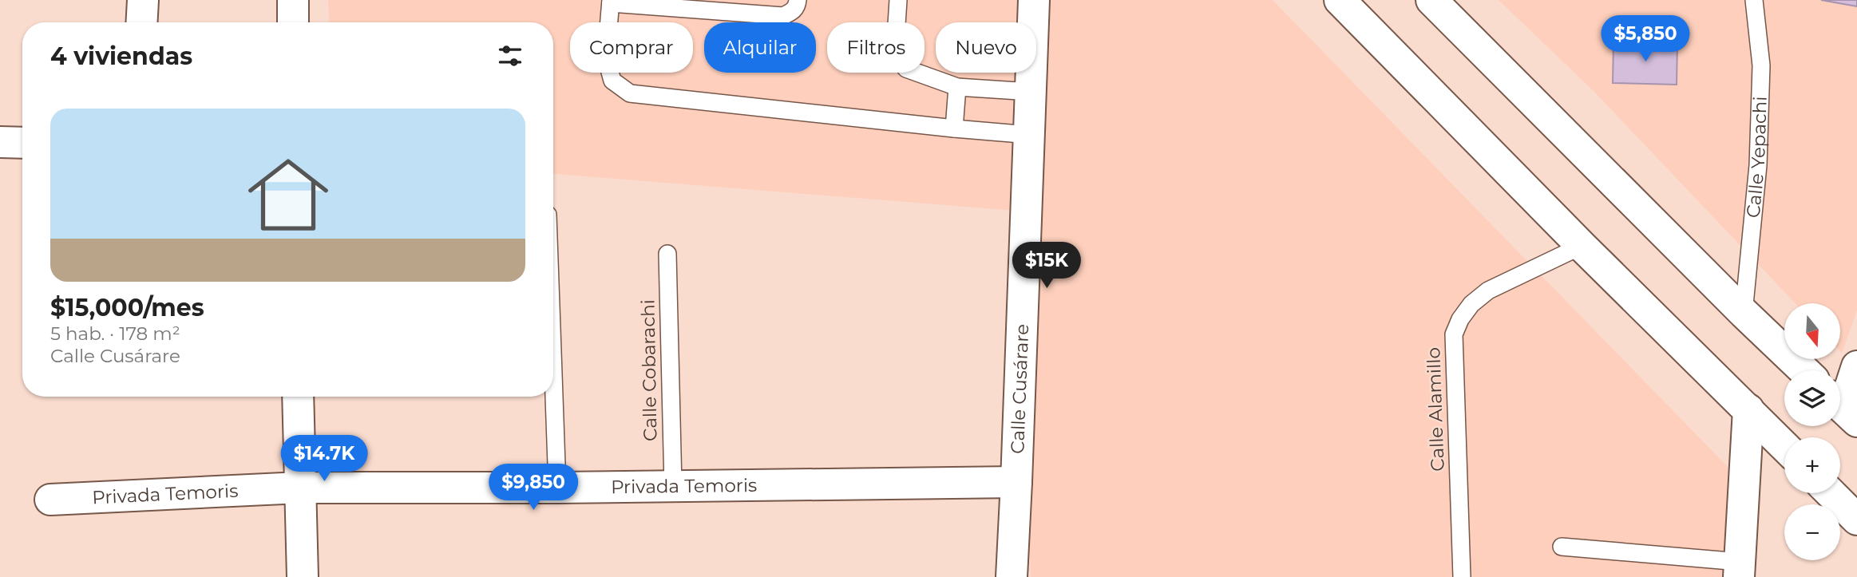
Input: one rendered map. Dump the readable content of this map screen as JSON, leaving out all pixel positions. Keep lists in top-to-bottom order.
{
  "streets": {
    "street": ["Calle Cusárare", "Privada Temoris"],
    "lane": ["Calle Yepachi", "Calle Cobarachi", "Calle Alamillo"]
  },
  "crossings": [
    ["Calle Cobarachi", "Privada Temoris"],
    ["Calle Cusárare", "Privada Temoris"]
  ],
  "north": "bottom",
  "page": {
    "price": [
      "$5,850",
      "$15K",
      "$14.7K",
      "$9,850"
    ],
    "chip": [
      "Comprar",
      "Alquilar",
      "Filtros",
      "Nuevo"
    ],
    "heading": "4 viviendas",
    "list": [
      {
        "name": "$15,000/mes",
        "note": "5 hab. · 178 m² · Calle Cusárare"
      }
    ],
    "map_buttons": ["+", "−"]
  }
}
